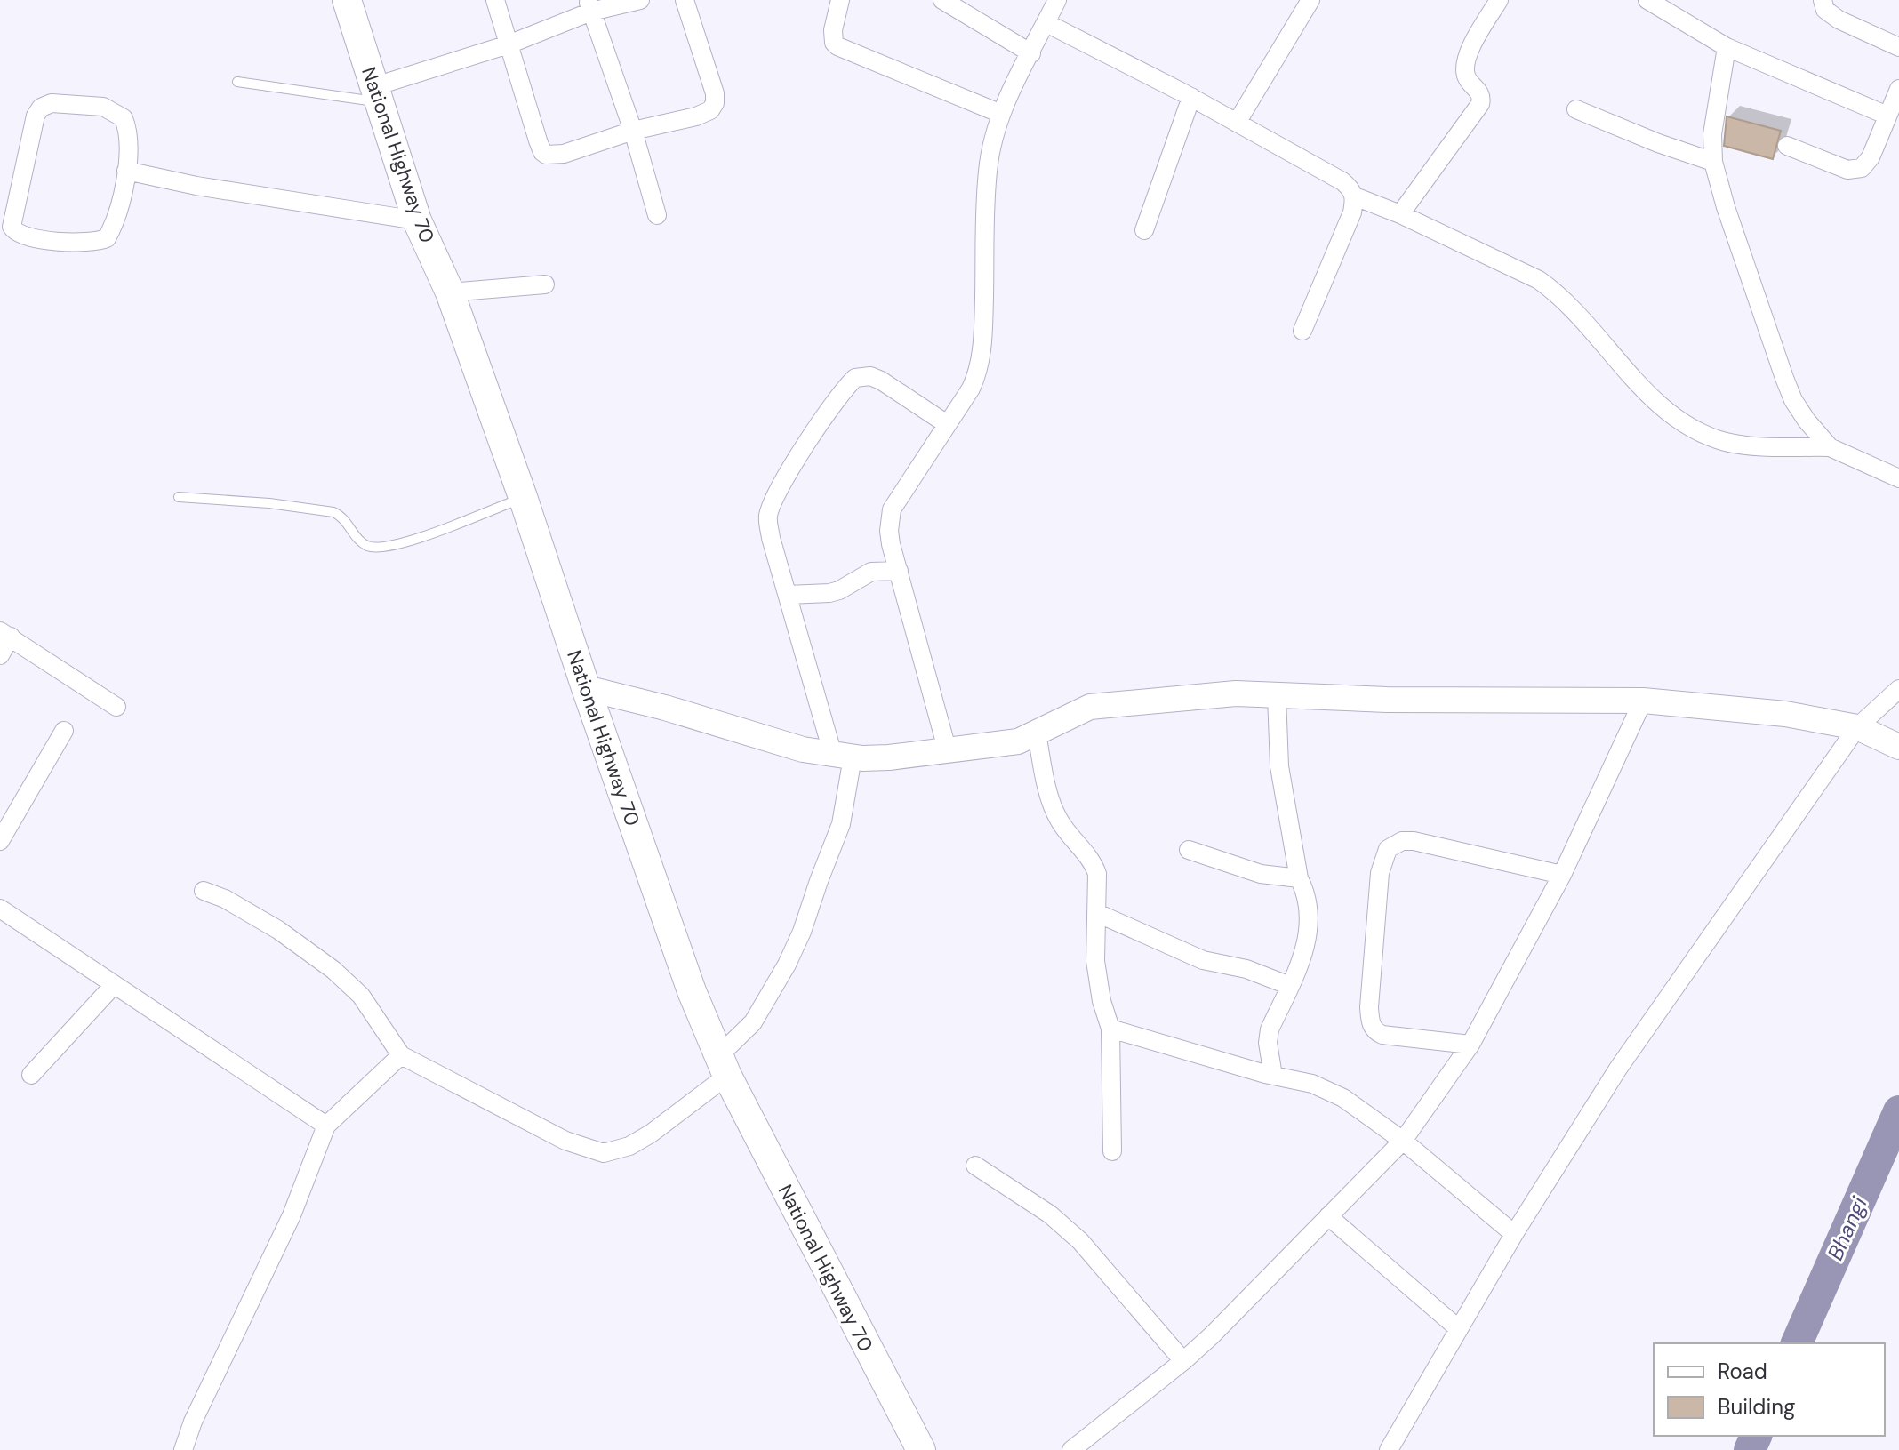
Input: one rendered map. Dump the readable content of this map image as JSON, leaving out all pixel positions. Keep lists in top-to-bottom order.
{
  "streets": {
    "main road": ["National Highway 70"]
  },
  "water": ["Bhangi"],
  "legend": ["Road", "Building"]
}
